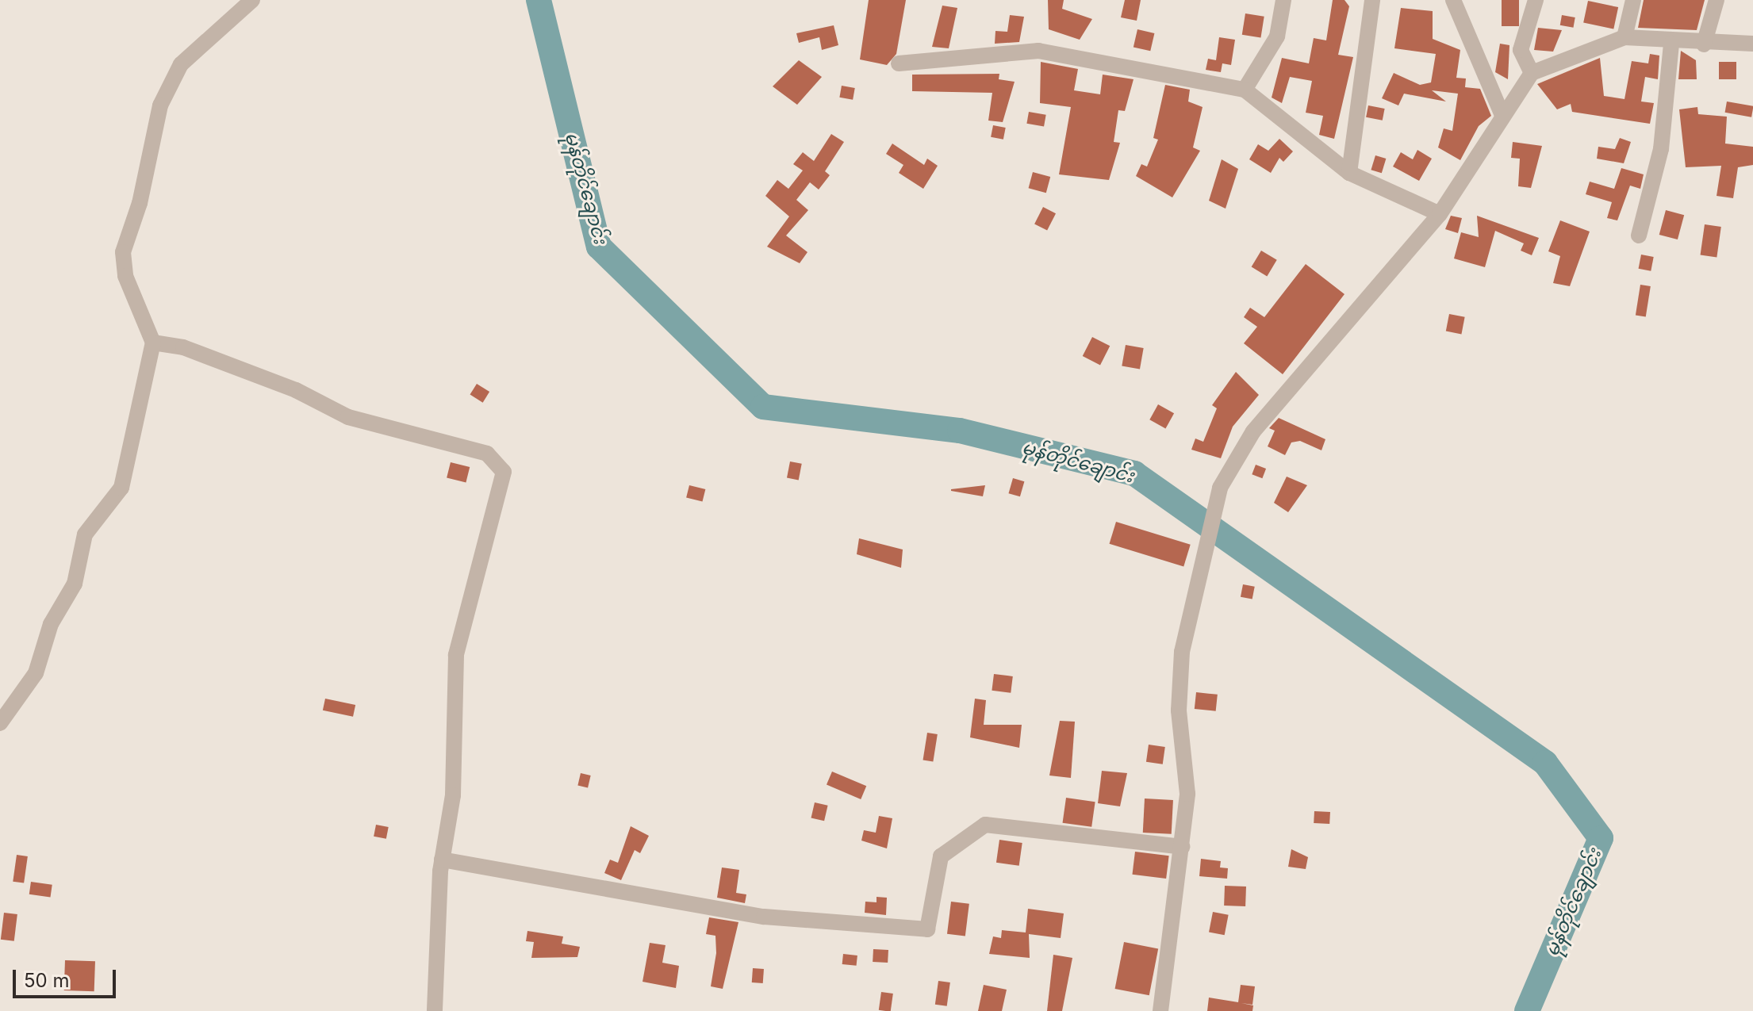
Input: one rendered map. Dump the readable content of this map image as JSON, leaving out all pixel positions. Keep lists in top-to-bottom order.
{
  "water": ["မုန်တိုင်ချောင်း"],
  "scale_bar": "50 m"
}
